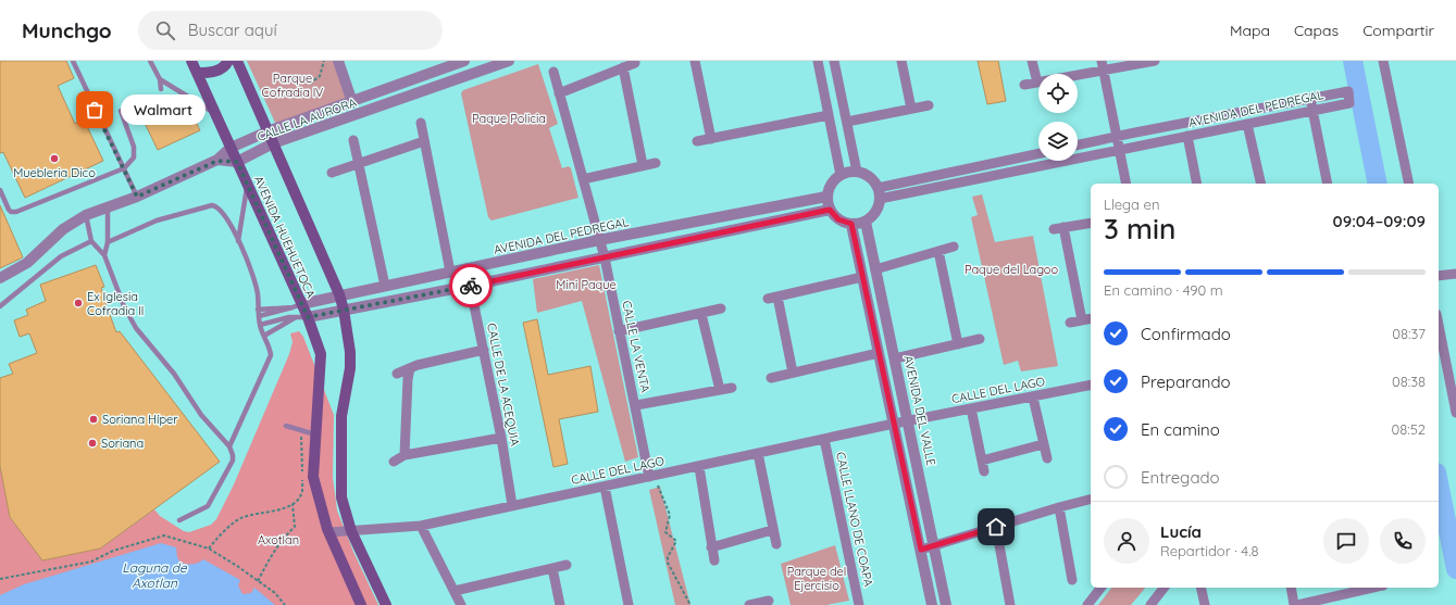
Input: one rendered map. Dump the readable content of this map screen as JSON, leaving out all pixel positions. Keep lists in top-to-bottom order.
{
  "streets": {
    "main road": ["AVENIDA HUEHUETOCA"],
    "street": [
      "AVENIDA DEL PEDREGAL",
      "CALLE LA AURORA",
      "CALLE LA VENTA",
      "CALLE DE LA ACEQUIA",
      "CALLE DEL LAGO",
      "AVENIDA DEL VALLE",
      "CALLE LLANO DE COAPA"
    ]
  },
  "crossings": [
    ["AVENIDA DEL PEDREGAL", "AVENIDA HUEHUETOCA"],
    ["AVENIDA DEL PEDREGAL", "CALLE LA VENTA"],
    ["AVENIDA DEL PEDREGAL", "CALLE DE LA ACEQUIA"],
    ["AVENIDA DEL PEDREGAL", "AVENIDA DEL VALLE"],
    ["CALLE LA AURORA", "AVENIDA HUEHUETOCA"],
    ["AVENIDA HUEHUETOCA", "CALLE DEL LAGO"],
    ["CALLE LA VENTA", "CALLE DEL LAGO"],
    ["CALLE DE LA ACEQUIA", "CALLE DEL LAGO"],
    ["CALLE DEL LAGO", "AVENIDA DEL VALLE"],
    ["CALLE DEL LAGO", "CALLE LLANO DE COAPA"]
  ],
  "water": ["Laguna de Axotlan"],
  "parks": [
    "Parque Cofradia lV",
    "Paque Policia",
    "Paque del Lagoo",
    "Mini Paque",
    "Axotlan",
    "Parque del Ejercisio"
  ],
  "places": [
    "Walmart",
    "Muebleria Dico",
    "Ex Iglesia Cofradia ll",
    "Soriana Híper",
    "Soriana"
  ],
  "page": {
    "header": "Munchgo",
    "search": "Buscar aquí",
    "nav": ["Mapa", "Capas", "Compartir"],
    "bubble": "Walmart",
    "heading": ["3 min", "Llega en", "09:04–09:09"],
    "panel": ["Lucía", "Repartidor · 4.8"],
    "bar": "En camino · 490 m",
    "list": [
      ["Confirmado", "08:37"],
      ["Preparando", "08:38"],
      ["En camino", "08:52"],
      "Entregado"
    ]
  }
}
